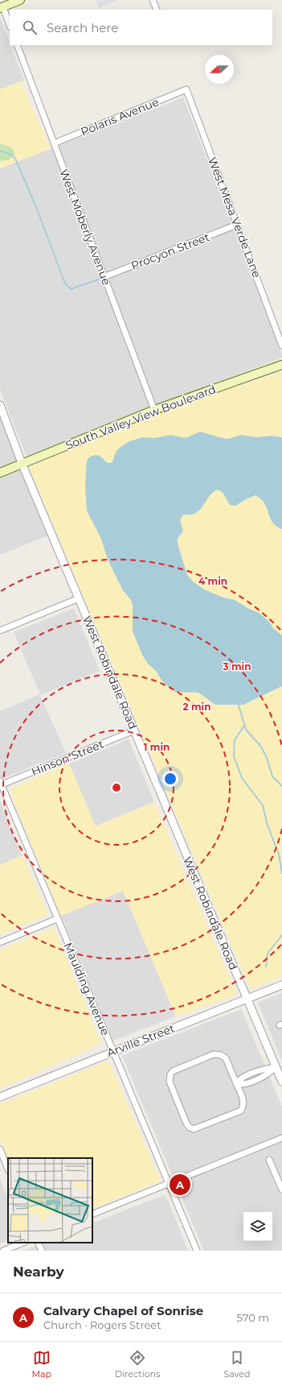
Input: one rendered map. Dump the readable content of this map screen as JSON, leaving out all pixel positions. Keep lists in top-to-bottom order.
{
  "streets": {
    "main road": ["South Valley View Boulevard"],
    "street": [
      "Polaris Avenue",
      "West Mesa Verde Lane",
      "West Moberly Avenue",
      "Procyon Street",
      "West Robindale Road",
      "Hinson Street",
      "Maulding Avenue",
      "Arville Street"
    ]
  },
  "crossings": [
    ["Polaris Avenue", "West Mesa Verde Lane"],
    ["Polaris Avenue", "West Moberly Avenue"],
    ["West Mesa Verde Lane", "Procyon Street"],
    ["West Moberly Avenue", "Procyon Street"],
    ["West Moberly Avenue", "South Valley View Boulevard"],
    ["South Valley View Boulevard", "West Robindale Road"],
    ["West Robindale Road", "Hinson Street"],
    ["West Robindale Road", "Arville Street"],
    ["Hinson Street", "Maulding Avenue"],
    ["Maulding Avenue", "Arville Street"]
  ],
  "north": "left",
  "page": {
    "search": "Search here",
    "pins": "A",
    "heading": "Nearby",
    "list": [
      {
        "mark": "A",
        "name": "Calvary Chapel of Sonrise",
        "note": "Church · Rogers Street",
        "value": "570 m"
      }
    ],
    "nav": ["Map", "Directions", "Saved"]
  },
  "rings": [
    "4 min",
    "3 min",
    "2 min",
    "1 min"
  ]
}
